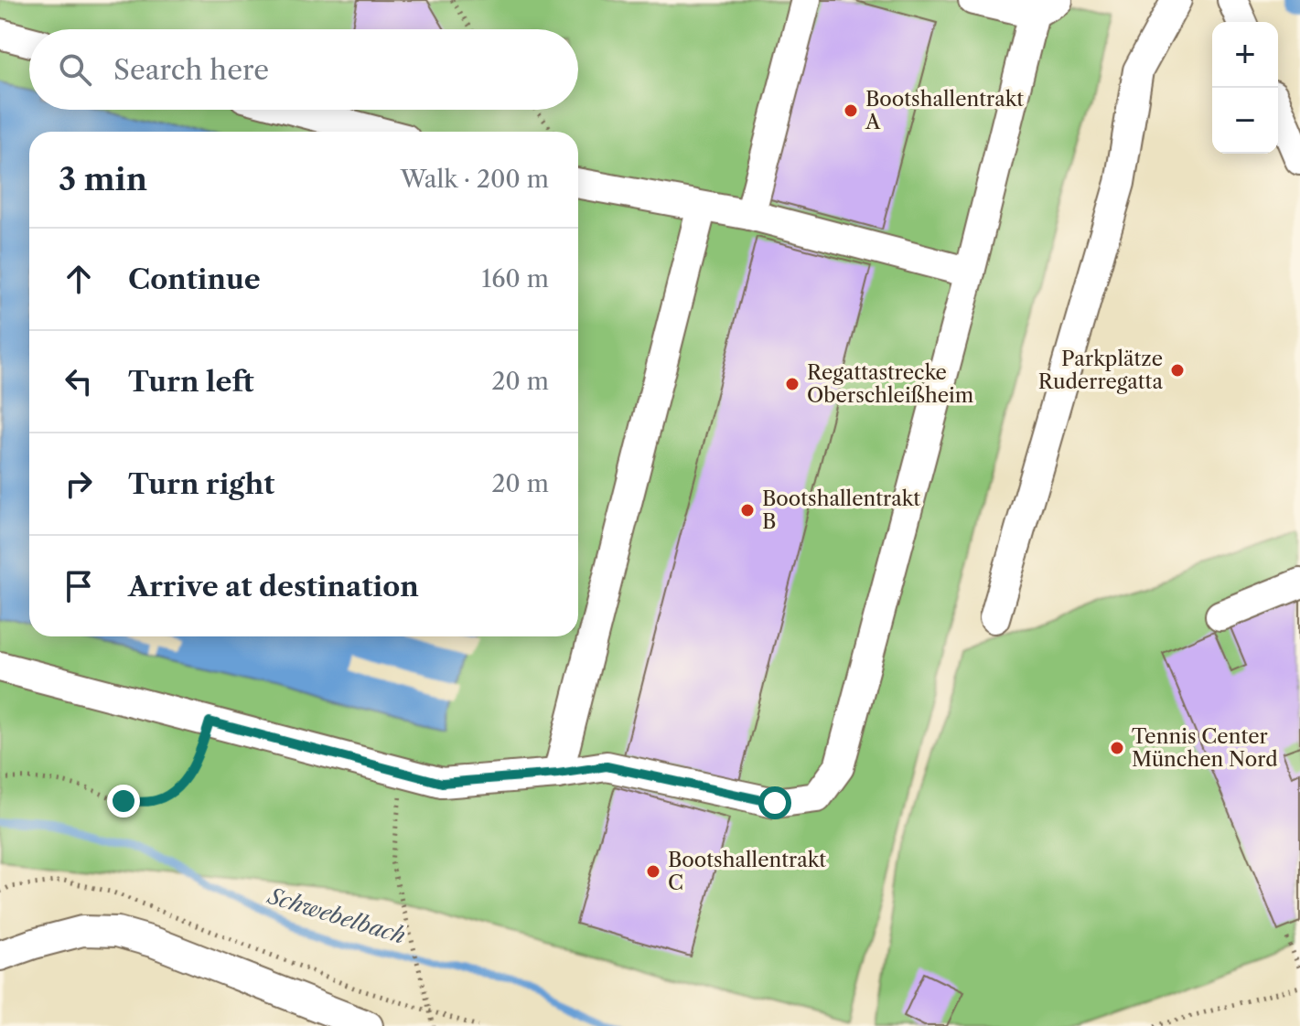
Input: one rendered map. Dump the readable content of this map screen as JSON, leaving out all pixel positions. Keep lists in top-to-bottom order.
{
  "water": ["Schwebelbach"],
  "places": [
    "Bootshallentrakt A",
    "Parkplätze Ruderregatta",
    "Regattastrecke Oberschleißheim",
    "Bootshallentrakt B",
    "Tennis Center München Nord",
    "Bootshallentrakt C"
  ],
  "page": {
    "map_buttons": ["+", "−"],
    "search": "Search here",
    "heading": ["3 min", "Walk · 200 m"],
    "list": [
      ["Continue", "160 m"],
      ["Turn left", "20 m"],
      ["Turn right", "20 m"],
      "Arrive at destination"
    ]
  }
}
